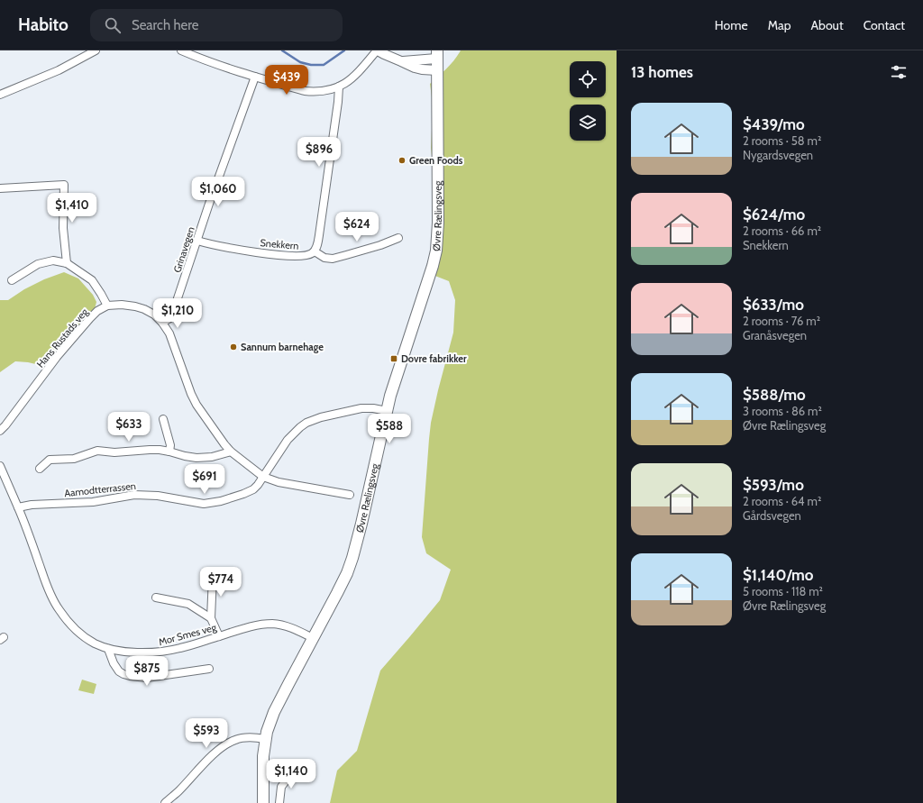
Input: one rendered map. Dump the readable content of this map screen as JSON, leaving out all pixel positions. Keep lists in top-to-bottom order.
{
  "streets": {
    "main road": ["Øvre Rælingsveg"],
    "street": [
      "Snekkern",
      "Grinavegen",
      "Hans Rustads veg",
      "Aamodtterrassen",
      "Mor Smes veg"
    ]
  },
  "crossings": [
    ["Øvre Rælingsveg", "Aamodtterrassen"],
    ["Øvre Rælingsveg", "Mor Smes veg"],
    ["Snekkern", "Grinavegen"],
    ["Aamodtterrassen", "Mor Smes veg"]
  ],
  "places": {
    "other": ["Green Foods", "Sannum barnehage"],
    "transit": ["Dovre fabrikker"]
  },
  "page": {
    "header": "Habito",
    "search": "Search here",
    "nav": [
      "Home",
      "Map",
      "About",
      "Contact"
    ],
    "heading": "13 homes",
    "price": [
      "$439",
      "$896",
      "$1,060",
      "$1,410",
      "$624",
      "$1,210",
      "$633",
      "$588",
      "$691",
      "$774",
      "$875",
      "$593",
      "$1,140"
    ],
    "list": [
      {
        "name": "$439/mo",
        "note": "2 rooms · 58 m² · Nygardsvegen"
      },
      {
        "name": "$624/mo",
        "note": "2 rooms · 66 m² · Snekkern"
      },
      {
        "name": "$633/mo",
        "note": "2 rooms · 76 m² · Granåsvegen"
      },
      {
        "name": "$588/mo",
        "note": "3 rooms · 86 m² · Øvre Rælingsveg"
      },
      {
        "name": "$593/mo",
        "note": "2 rooms · 64 m² · Gårdsvegen"
      },
      {
        "name": "$1,140/mo",
        "note": "5 rooms · 118 m² · Øvre Rælingsveg"
      }
    ]
  }
}
